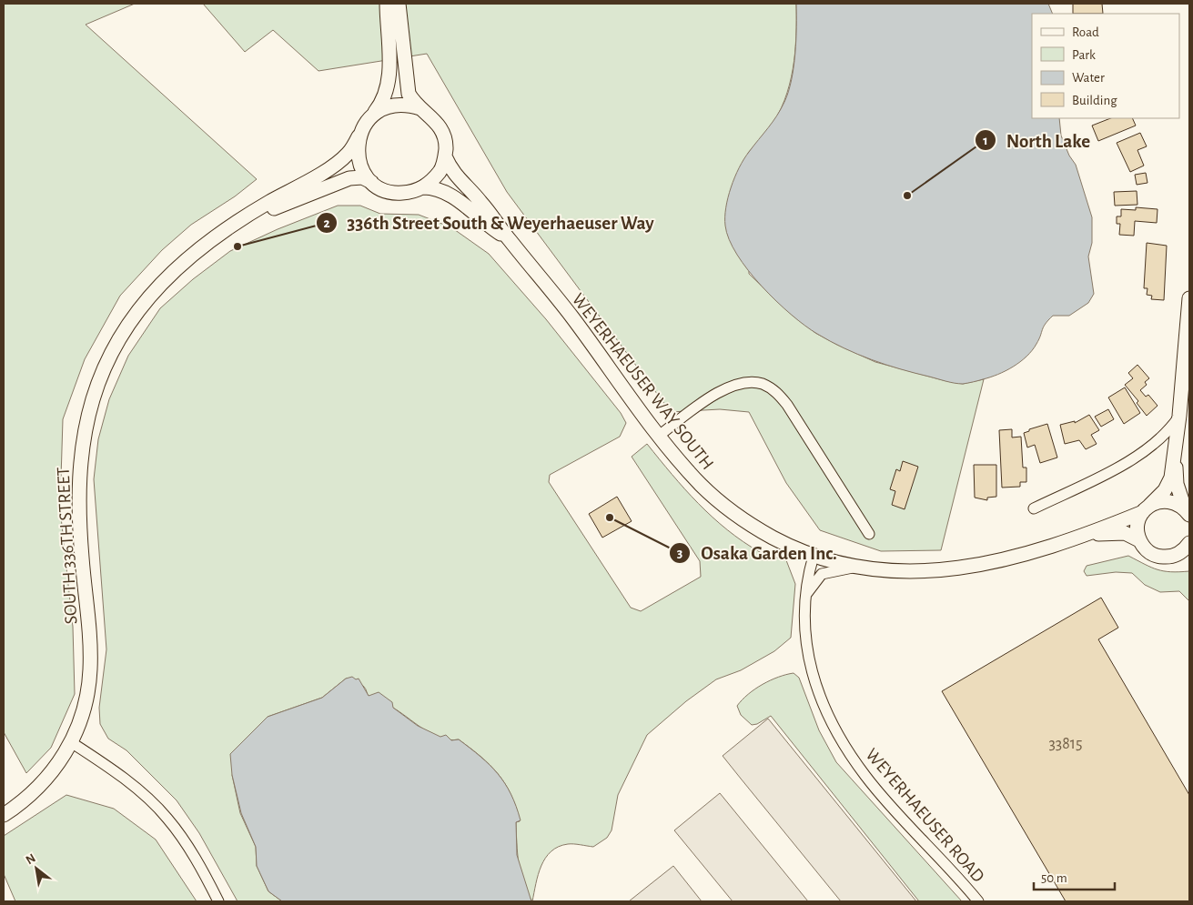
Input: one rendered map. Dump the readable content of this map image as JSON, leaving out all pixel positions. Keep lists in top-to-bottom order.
{
  "streets": {
    "street": ["WEYERHAEUSER WAY SOUTH", "SOUTH 336TH STREET", "WEYERHAEUSER ROAD"]
  },
  "crossings": [
    ["WEYERHAEUSER WAY SOUTH", "WEYERHAEUSER ROAD"]
  ],
  "places": ["North Lake", "336th Street South & Weyerhaeuser Way", "Osaka Garden Inc."],
  "house_numbers": ["33815"],
  "legend": [
    "Road",
    "Park",
    "Water",
    "Building"
  ],
  "scale_bar": "50 m",
  "north": "top left"
}
